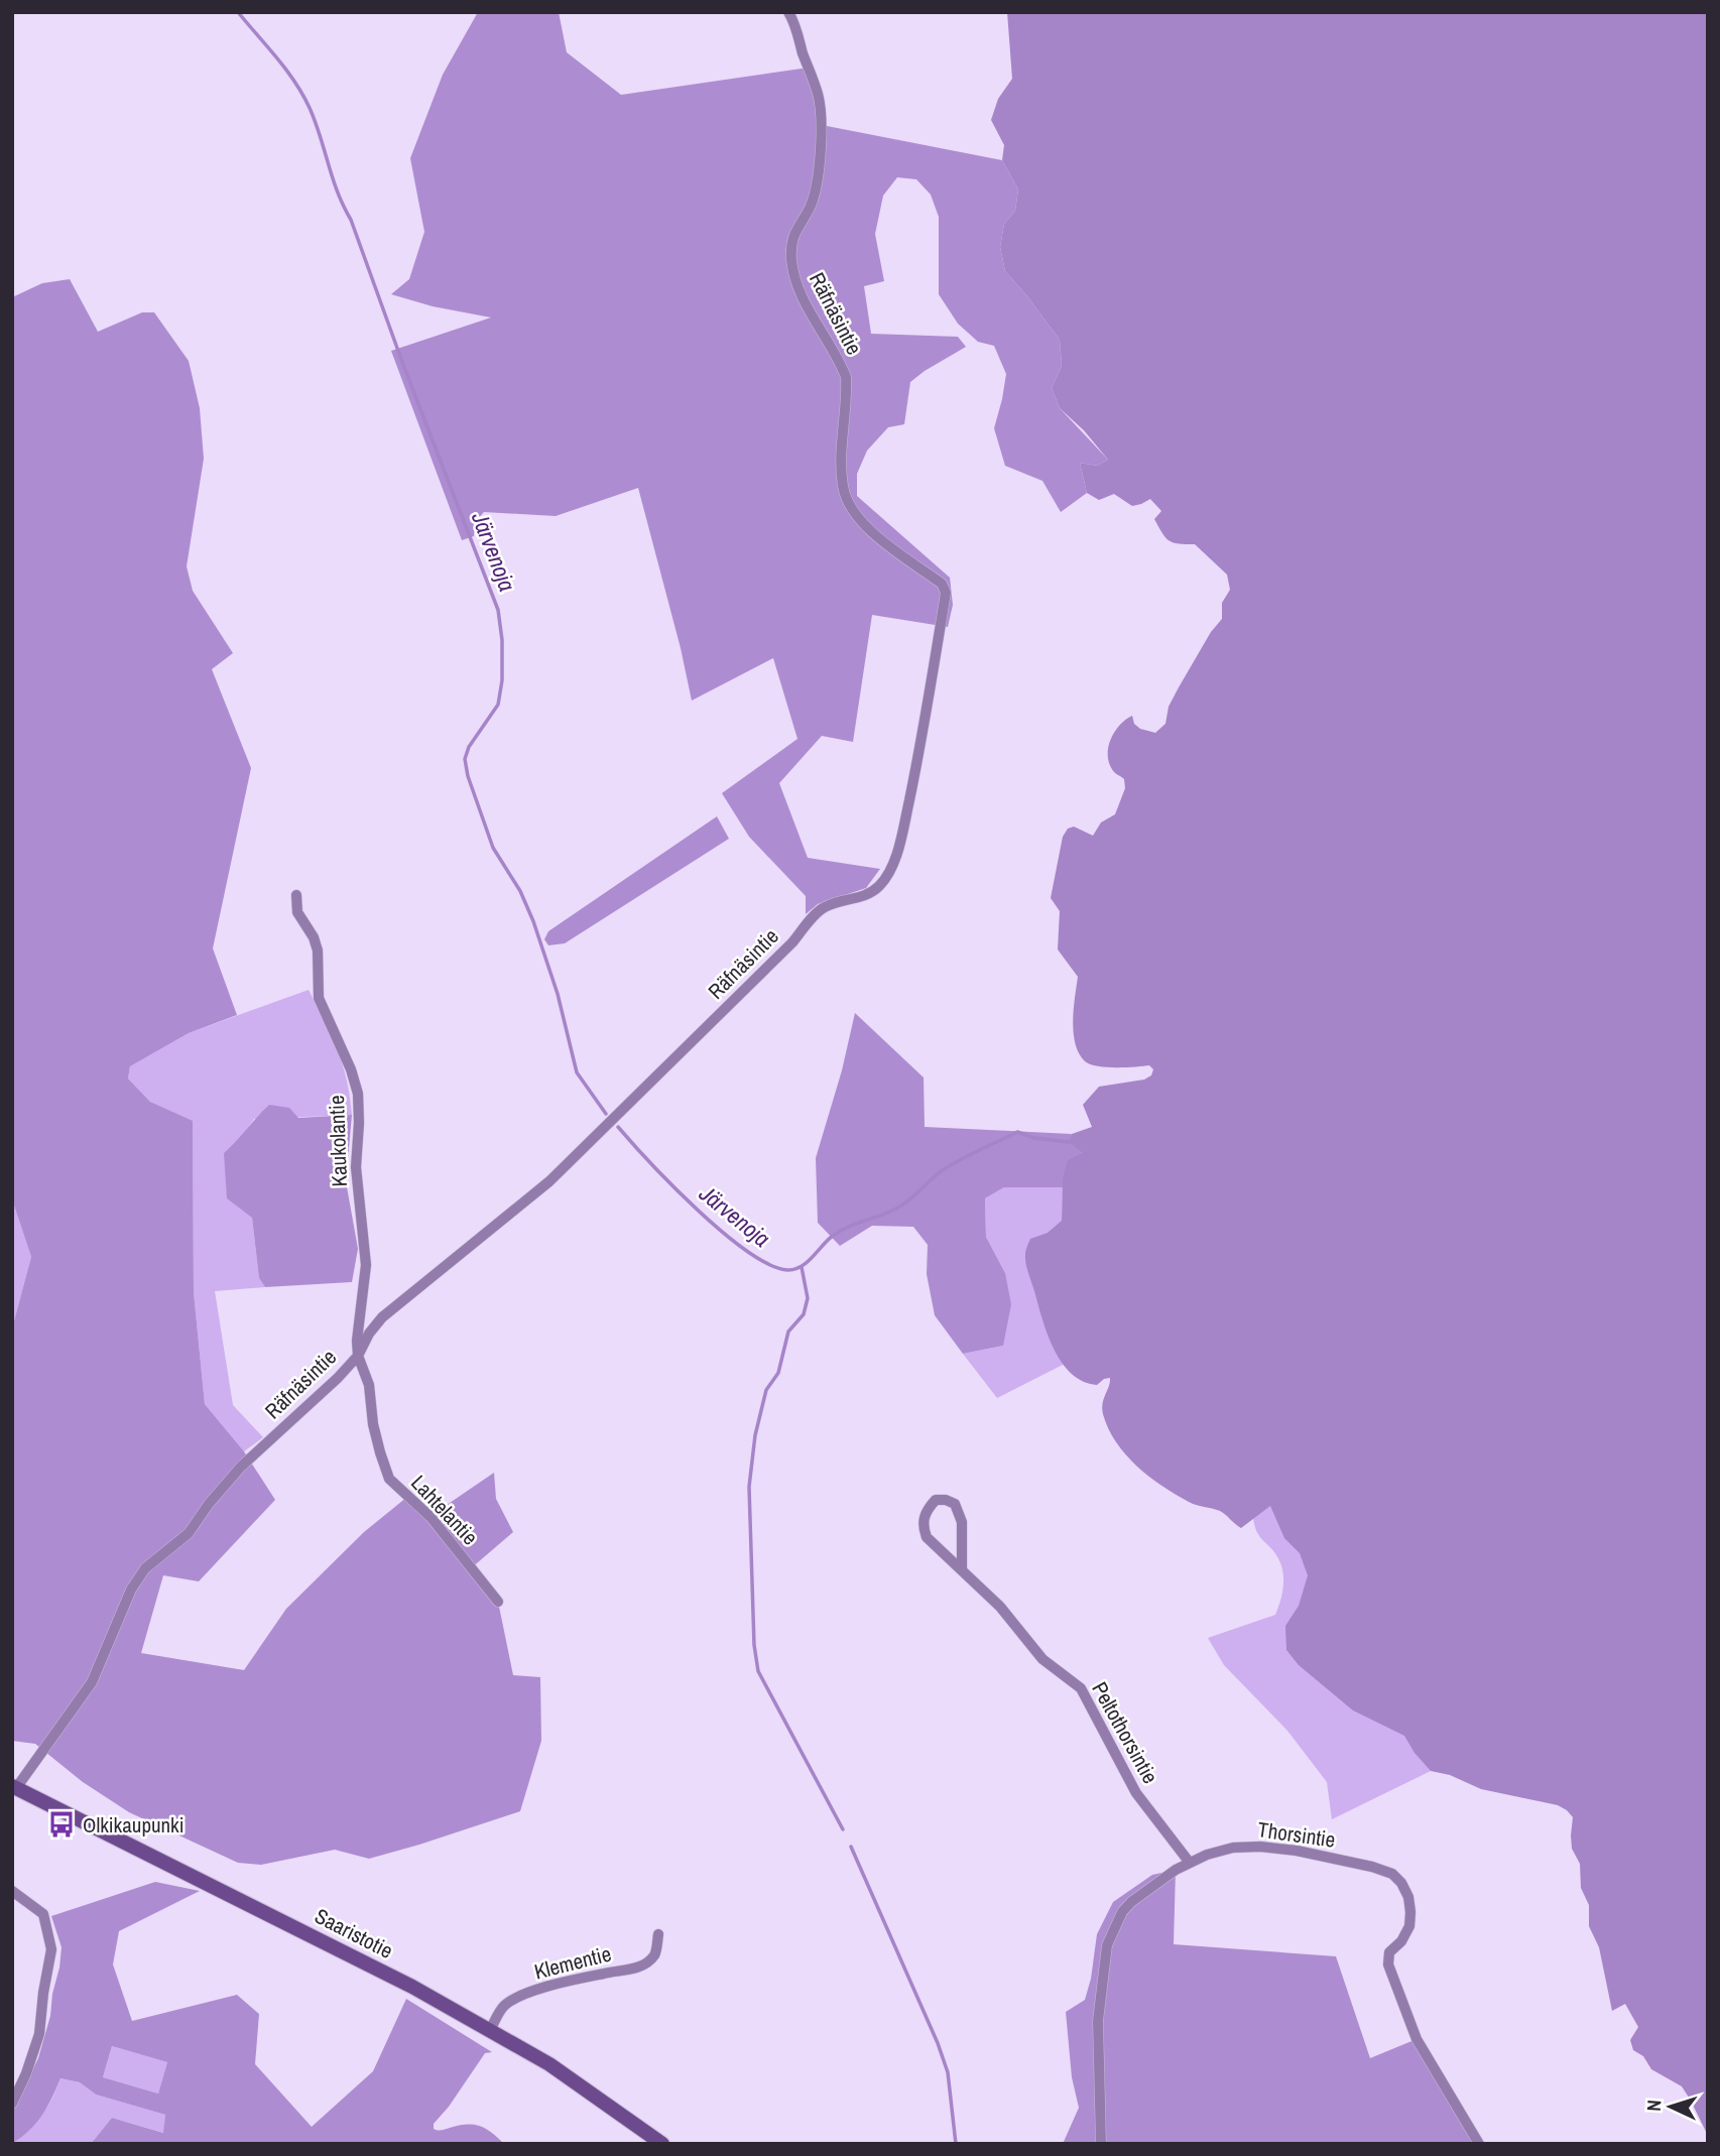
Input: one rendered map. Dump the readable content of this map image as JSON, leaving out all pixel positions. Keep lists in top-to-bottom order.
{
  "streets": {
    "main road": ["Saaristotie"],
    "street": [
      "Räfnäsintie",
      "Kaukolantie",
      "Lahtelantie",
      "Peltothorsintie",
      "Thorsintie",
      "Klementie"
    ]
  },
  "crossings": [
    ["Räfnäsintie", "Kaukolantie"],
    ["Räfnäsintie", "Lahtelantie"],
    ["Räfnäsintie", "Saaristotie"],
    ["Kaukolantie", "Lahtelantie"],
    ["Peltothorsintie", "Thorsintie"],
    ["Saaristotie", "Klementie"]
  ],
  "water": ["Järvenoja"],
  "places": {
    "bus stop": ["Olkikaupunki"]
  },
  "north": "left"
}
